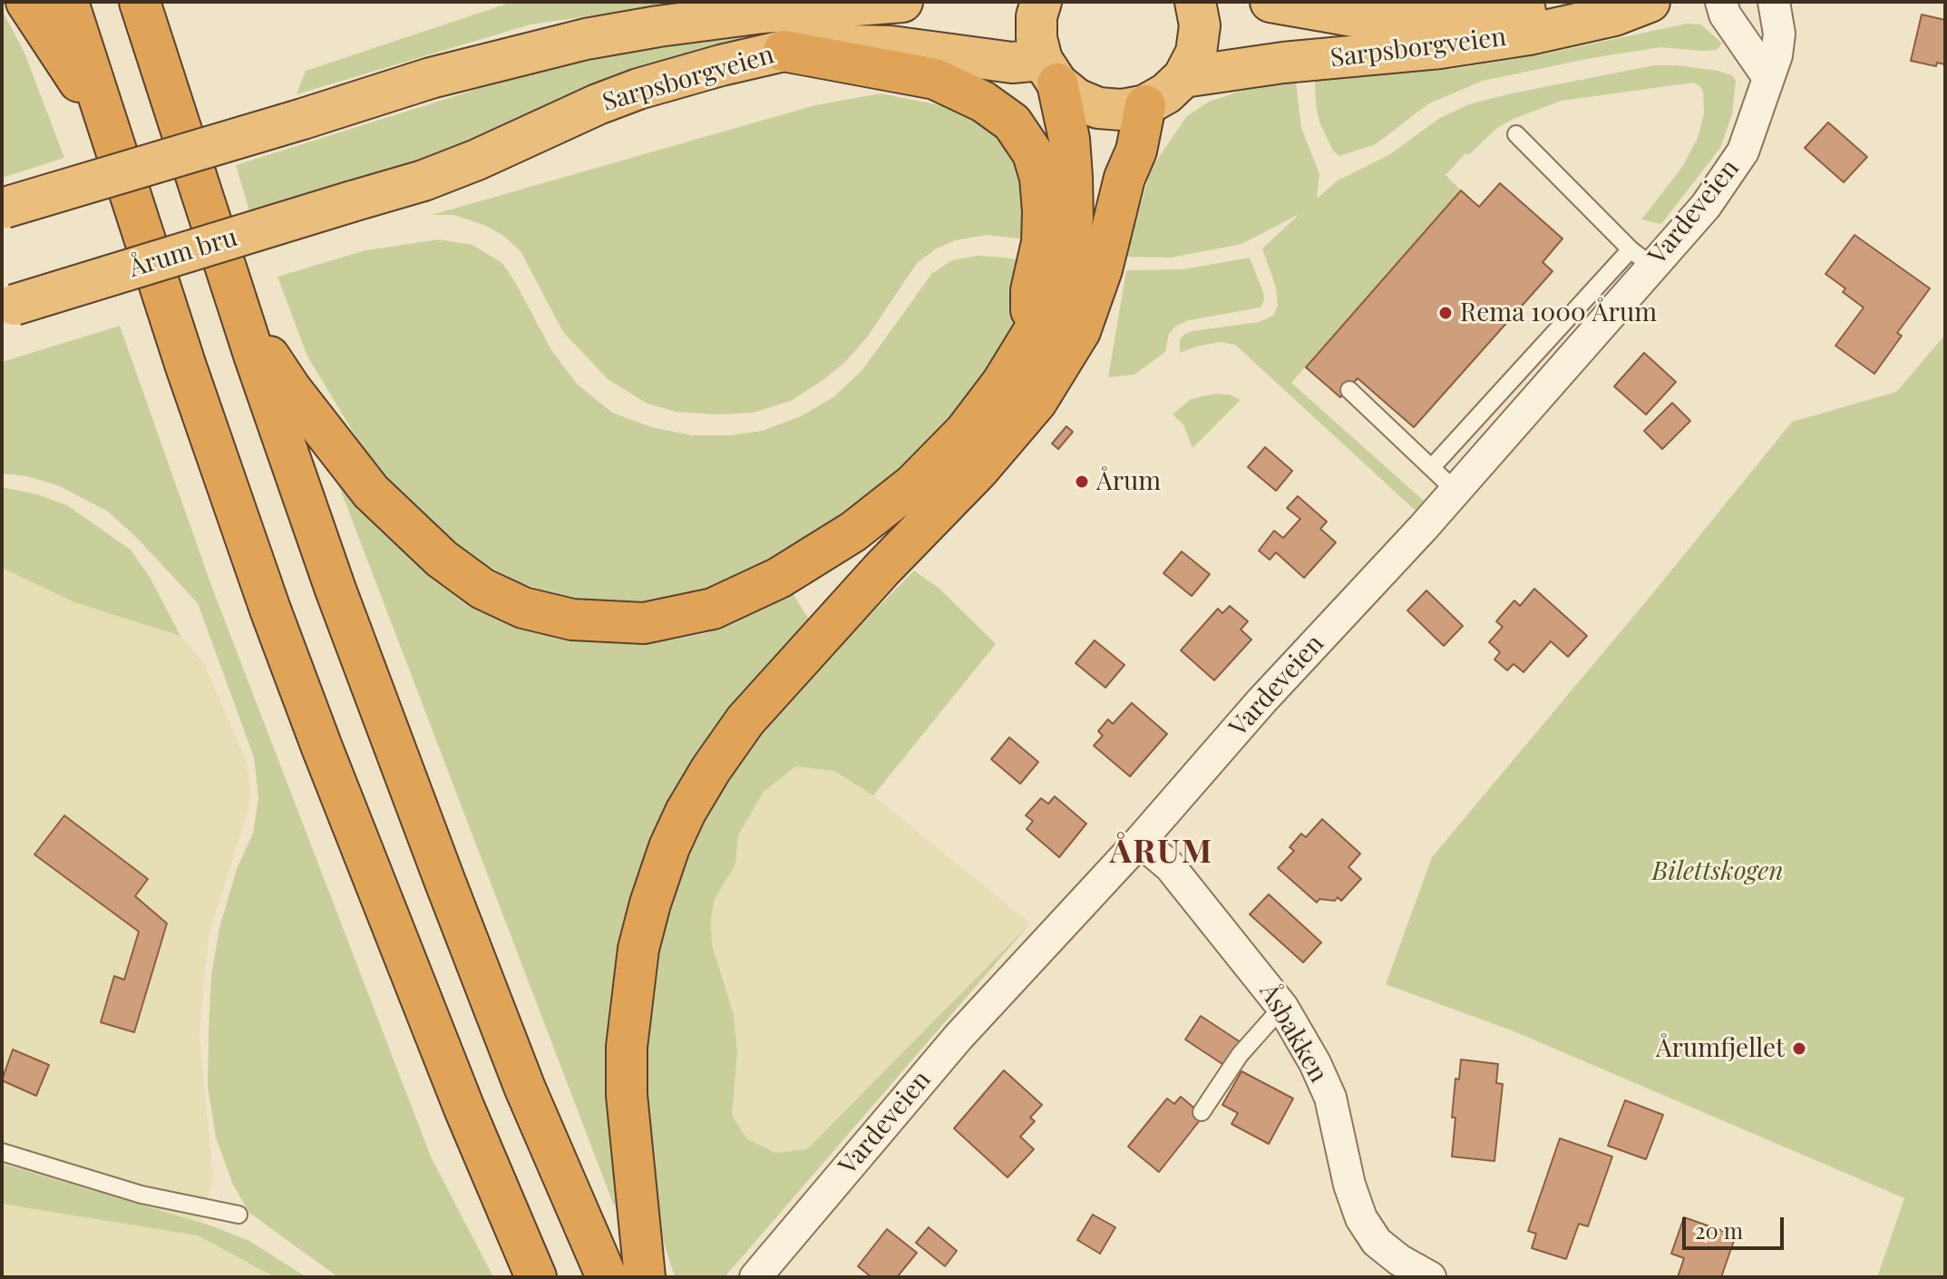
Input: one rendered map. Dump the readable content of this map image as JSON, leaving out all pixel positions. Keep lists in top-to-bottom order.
{
  "streets": {
    "highway": ["Sarpsborgveien", "Årum bru"],
    "street": ["Vardeveien", "Åsbakken"]
  },
  "crossings": [
    ["Sarpsborgveien", "Årum bru"],
    ["Vardeveien", "Åsbakken"]
  ],
  "districts": ["ÅRUM"],
  "parks": ["Bilettskogen"],
  "places": ["Rema 1000 Årum", "Årum", "Årumfjellet"],
  "scale_bar": "20 m"
}
